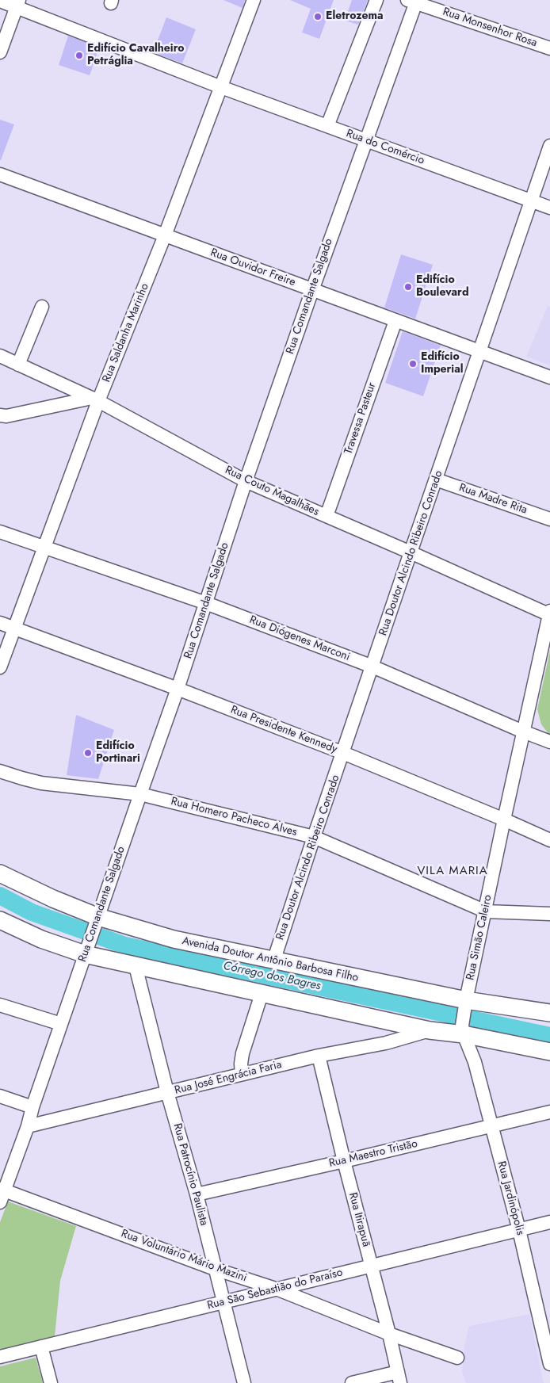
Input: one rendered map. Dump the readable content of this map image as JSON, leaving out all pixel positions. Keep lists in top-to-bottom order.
{
  "streets": {
    "main road": ["Avenida Doutor Antônio Barbosa Filho"],
    "street": [
      "Rua Monsenhor Rosa",
      "Rua do Comércio",
      "Rua Ouvidor Freire",
      "Rua Comandante Salgado",
      "Rua Saldanha Marinho",
      "Travessa Pasteur",
      "Rua Couto Magalhães",
      "Rua Madre Rita",
      "Rua Doutor Alcindo Ribeiro Conrado",
      "Rua Diógenes Marconi",
      "Rua Presidente Kennedy",
      "Rua Homero Pacheco Alves",
      "Rua Simão Caleiro",
      "Rua José Engrácia Faria",
      "Rua Maestro Tristão",
      "Rua Patrocínio Paulista",
      "Rua Jardinópolis",
      "Rua Itirapuã",
      "Rua Voluntário Mário Mazini",
      "Rua São Sebastião do Paraíso"
    ]
  },
  "crossings": [
    ["Rua Monsenhor Rosa", "Rua Comandante Salgado"],
    ["Rua do Comércio", "Rua Comandante Salgado"],
    ["Rua do Comércio", "Rua Saldanha Marinho"],
    ["Rua do Comércio", "Rua Doutor Alcindo Ribeiro Conrado"],
    ["Rua Ouvidor Freire", "Rua Comandante Salgado"],
    ["Rua Ouvidor Freire", "Rua Saldanha Marinho"],
    ["Rua Ouvidor Freire", "Travessa Pasteur"],
    ["Rua Ouvidor Freire", "Rua Doutor Alcindo Ribeiro Conrado"],
    ["Rua Comandante Salgado", "Rua Couto Magalhães"],
    ["Rua Comandante Salgado", "Rua Diógenes Marconi"],
    ["Rua Comandante Salgado", "Rua Presidente Kennedy"],
    ["Rua Comandante Salgado", "Rua Homero Pacheco Alves"],
    ["Rua Comandante Salgado", "Avenida Doutor Antônio Barbosa Filho"],
    ["Rua Comandante Salgado", "Rua José Engrácia Faria"],
    ["Rua Comandante Salgado", "Rua Voluntário Mário Mazini"],
    ["Rua Saldanha Marinho", "Rua Couto Magalhães"],
    ["Rua Saldanha Marinho", "Rua Diógenes Marconi"],
    ["Rua Saldanha Marinho", "Rua Presidente Kennedy"],
    ["Travessa Pasteur", "Rua Couto Magalhães"],
    ["Rua Couto Magalhães", "Rua Doutor Alcindo Ribeiro Conrado"],
    ["Rua Couto Magalhães", "Rua Simão Caleiro"],
    ["Rua Madre Rita", "Rua Doutor Alcindo Ribeiro Conrado"],
    ["Rua Doutor Alcindo Ribeiro Conrado", "Rua Diógenes Marconi"],
    ["Rua Doutor Alcindo Ribeiro Conrado", "Rua Presidente Kennedy"],
    ["Rua Doutor Alcindo Ribeiro Conrado", "Rua Homero Pacheco Alves"],
    ["Rua Doutor Alcindo Ribeiro Conrado", "Avenida Doutor Antônio Barbosa Filho"],
    ["Rua Diógenes Marconi", "Rua Simão Caleiro"],
    ["Rua Presidente Kennedy", "Rua Simão Caleiro"],
    ["Rua Homero Pacheco Alves", "Rua Simão Caleiro"],
    ["Rua Simão Caleiro", "Avenida Doutor Antônio Barbosa Filho"],
    ["Rua Simão Caleiro", "Rua Jardinópolis"],
    ["Rua José Engrácia Faria", "Rua Patrocínio Paulista"],
    ["Rua José Engrácia Faria", "Rua Itirapuã"],
    ["Rua Maestro Tristão", "Rua Patrocínio Paulista"],
    ["Rua Maestro Tristão", "Rua Jardinópolis"],
    ["Rua Maestro Tristão", "Rua Itirapuã"],
    ["Rua Patrocínio Paulista", "Rua Voluntário Mário Mazini"],
    ["Rua Patrocínio Paulista", "Rua São Sebastião do Paraíso"],
    ["Rua Jardinópolis", "Rua São Sebastião do Paraíso"],
    ["Rua Itirapuã", "Rua Voluntário Mário Mazini"],
    ["Rua Itirapuã", "Rua São Sebastião do Paraíso"],
    ["Rua Voluntário Mário Mazini", "Rua São Sebastião do Paraíso"]
  ],
  "districts": ["VILA MARIA"],
  "water": ["Córrego dos Bagres"],
  "places": [
    "Eletrozema",
    "Edifício Cavalheiro Petráglia",
    "Edifício Boulevard",
    "Edifício Imperial",
    "Edifício Portinari"
  ]
}
